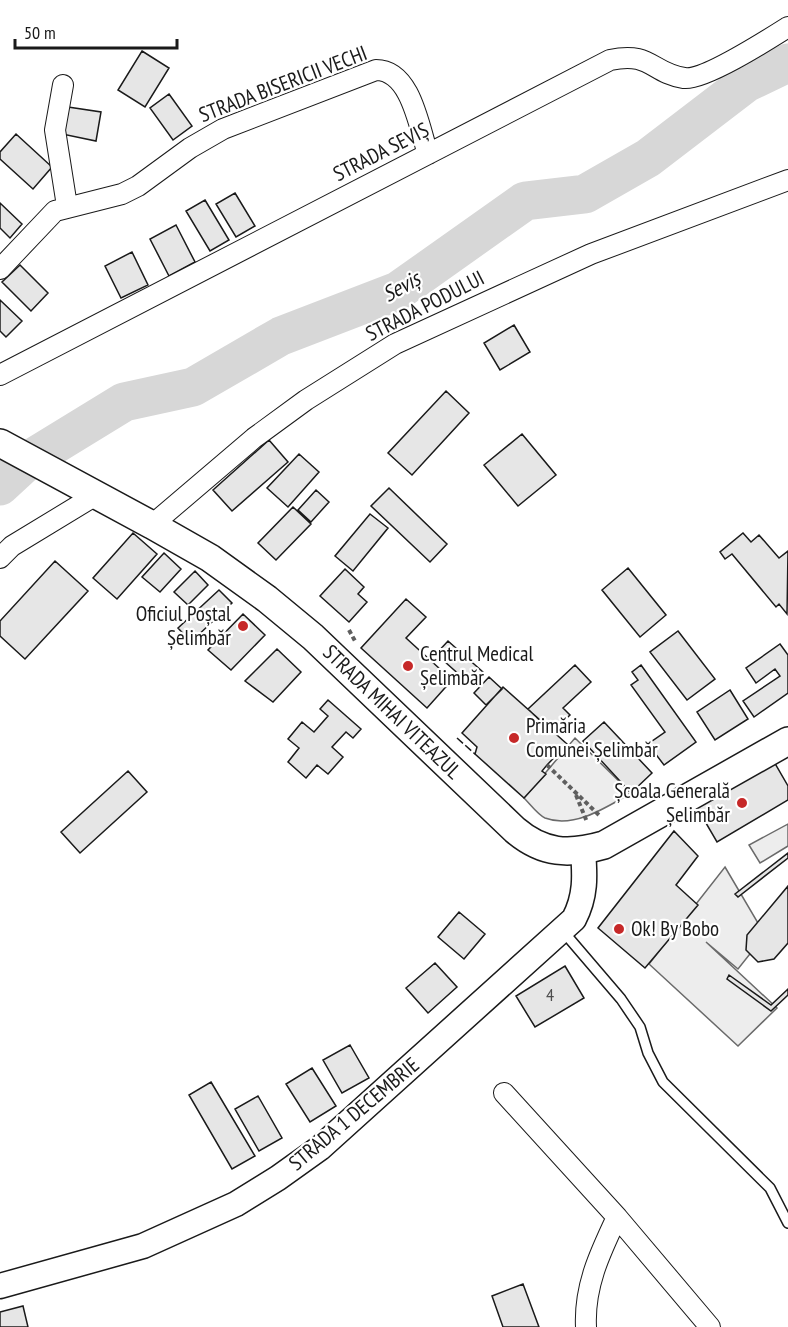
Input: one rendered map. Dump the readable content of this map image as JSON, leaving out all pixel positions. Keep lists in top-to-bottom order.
{
  "streets": {
    "main road": ["STRADA MIHAI VITEAZUL"],
    "street": [
      "STRADA BISERICII VECHI",
      "STRADA SEVIȘ",
      "STRADA PODULUI",
      "STRADA 1 DECEMBRIE"
    ]
  },
  "crossings": [
    ["STRADA BISERICII VECHI", "STRADA SEVIȘ"],
    ["STRADA PODULUI", "STRADA MIHAI VITEAZUL"],
    ["STRADA MIHAI VITEAZUL", "STRADA 1 DECEMBRIE"]
  ],
  "water": ["Seviș"],
  "places": [
    "Oficiul Poștal Șelimbăr",
    "Centrul Medical Șelimbăr",
    "Primăria Comunei Șelimbăr",
    "Școala Generală Șelimbăr",
    "Ok! By Bobo"
  ],
  "house_numbers": ["4"],
  "scale_bar": "50 m"
}
